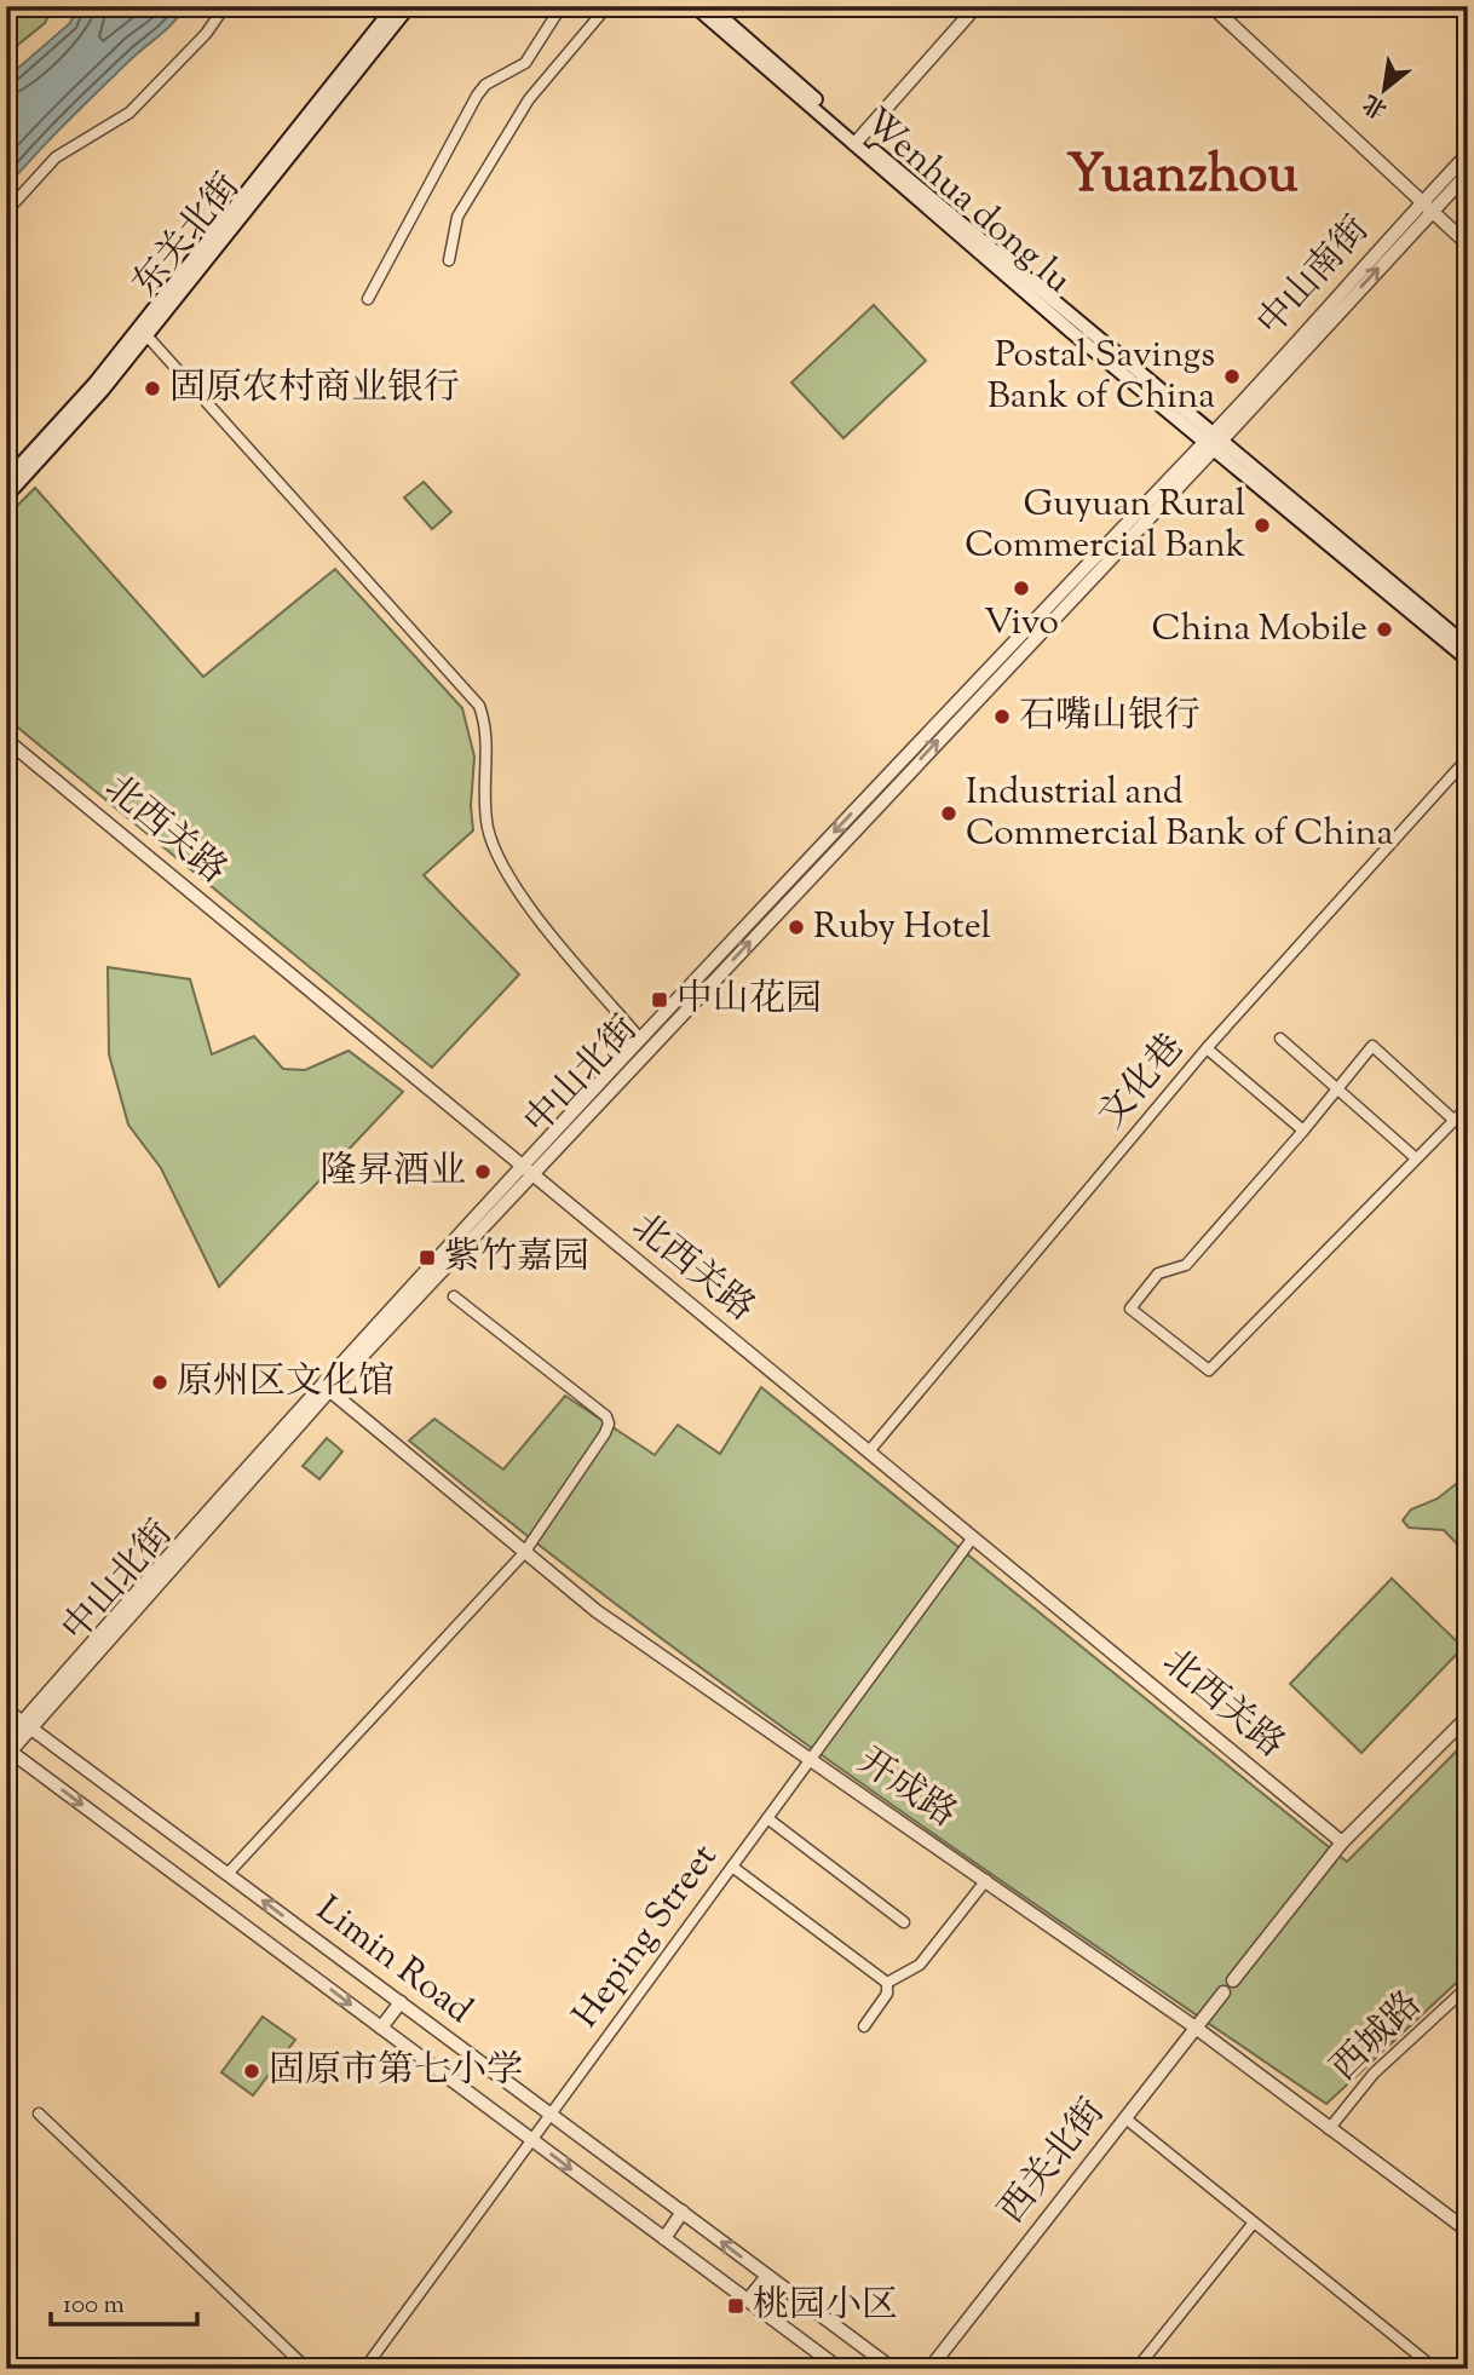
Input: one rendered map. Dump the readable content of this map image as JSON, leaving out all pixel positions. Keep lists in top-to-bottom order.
{
  "streets": {
    "main road": ["Wenhua dong lu", "东关北街"],
    "street": [
      "中山南街",
      "北西关路",
      "中山北街",
      "文化巷",
      "开成路",
      "Heping Street",
      "Limin Road",
      "西城路",
      "西关北街"
    ]
  },
  "crossings": [
    ["Wenhua dong lu", "中山南街"],
    ["Wenhua dong lu", "中山北街"],
    ["中山南街", "中山北街"],
    ["北西关路", "中山北街"],
    ["北西关路", "文化巷"],
    ["北西关路", "Heping Street"],
    ["中山北街", "开成路"],
    ["中山北街", "Limin Road"],
    ["开成路", "Heping Street"],
    ["开成路", "西城路"],
    ["开成路", "西关北街"],
    ["Heping Street", "Limin Road"]
  ],
  "districts": ["Yuanzhou"],
  "places": {
    "other": [
      "Postal Savings Bank of China",
      "固原农村商业银行",
      "Guyuan Rural Commercial Bank",
      "Vivo",
      "China Mobile",
      "石嘴山银行",
      "Industrial and Commercial Bank of China",
      "Ruby Hotel",
      "隆昇酒业",
      "原州区文化馆",
      "固原市第七小学"
    ],
    "transit": ["中山花园", "紫竹嘉园", "桃园小区"]
  },
  "scale_bar": "100 m",
  "north": "bottom left"
}
